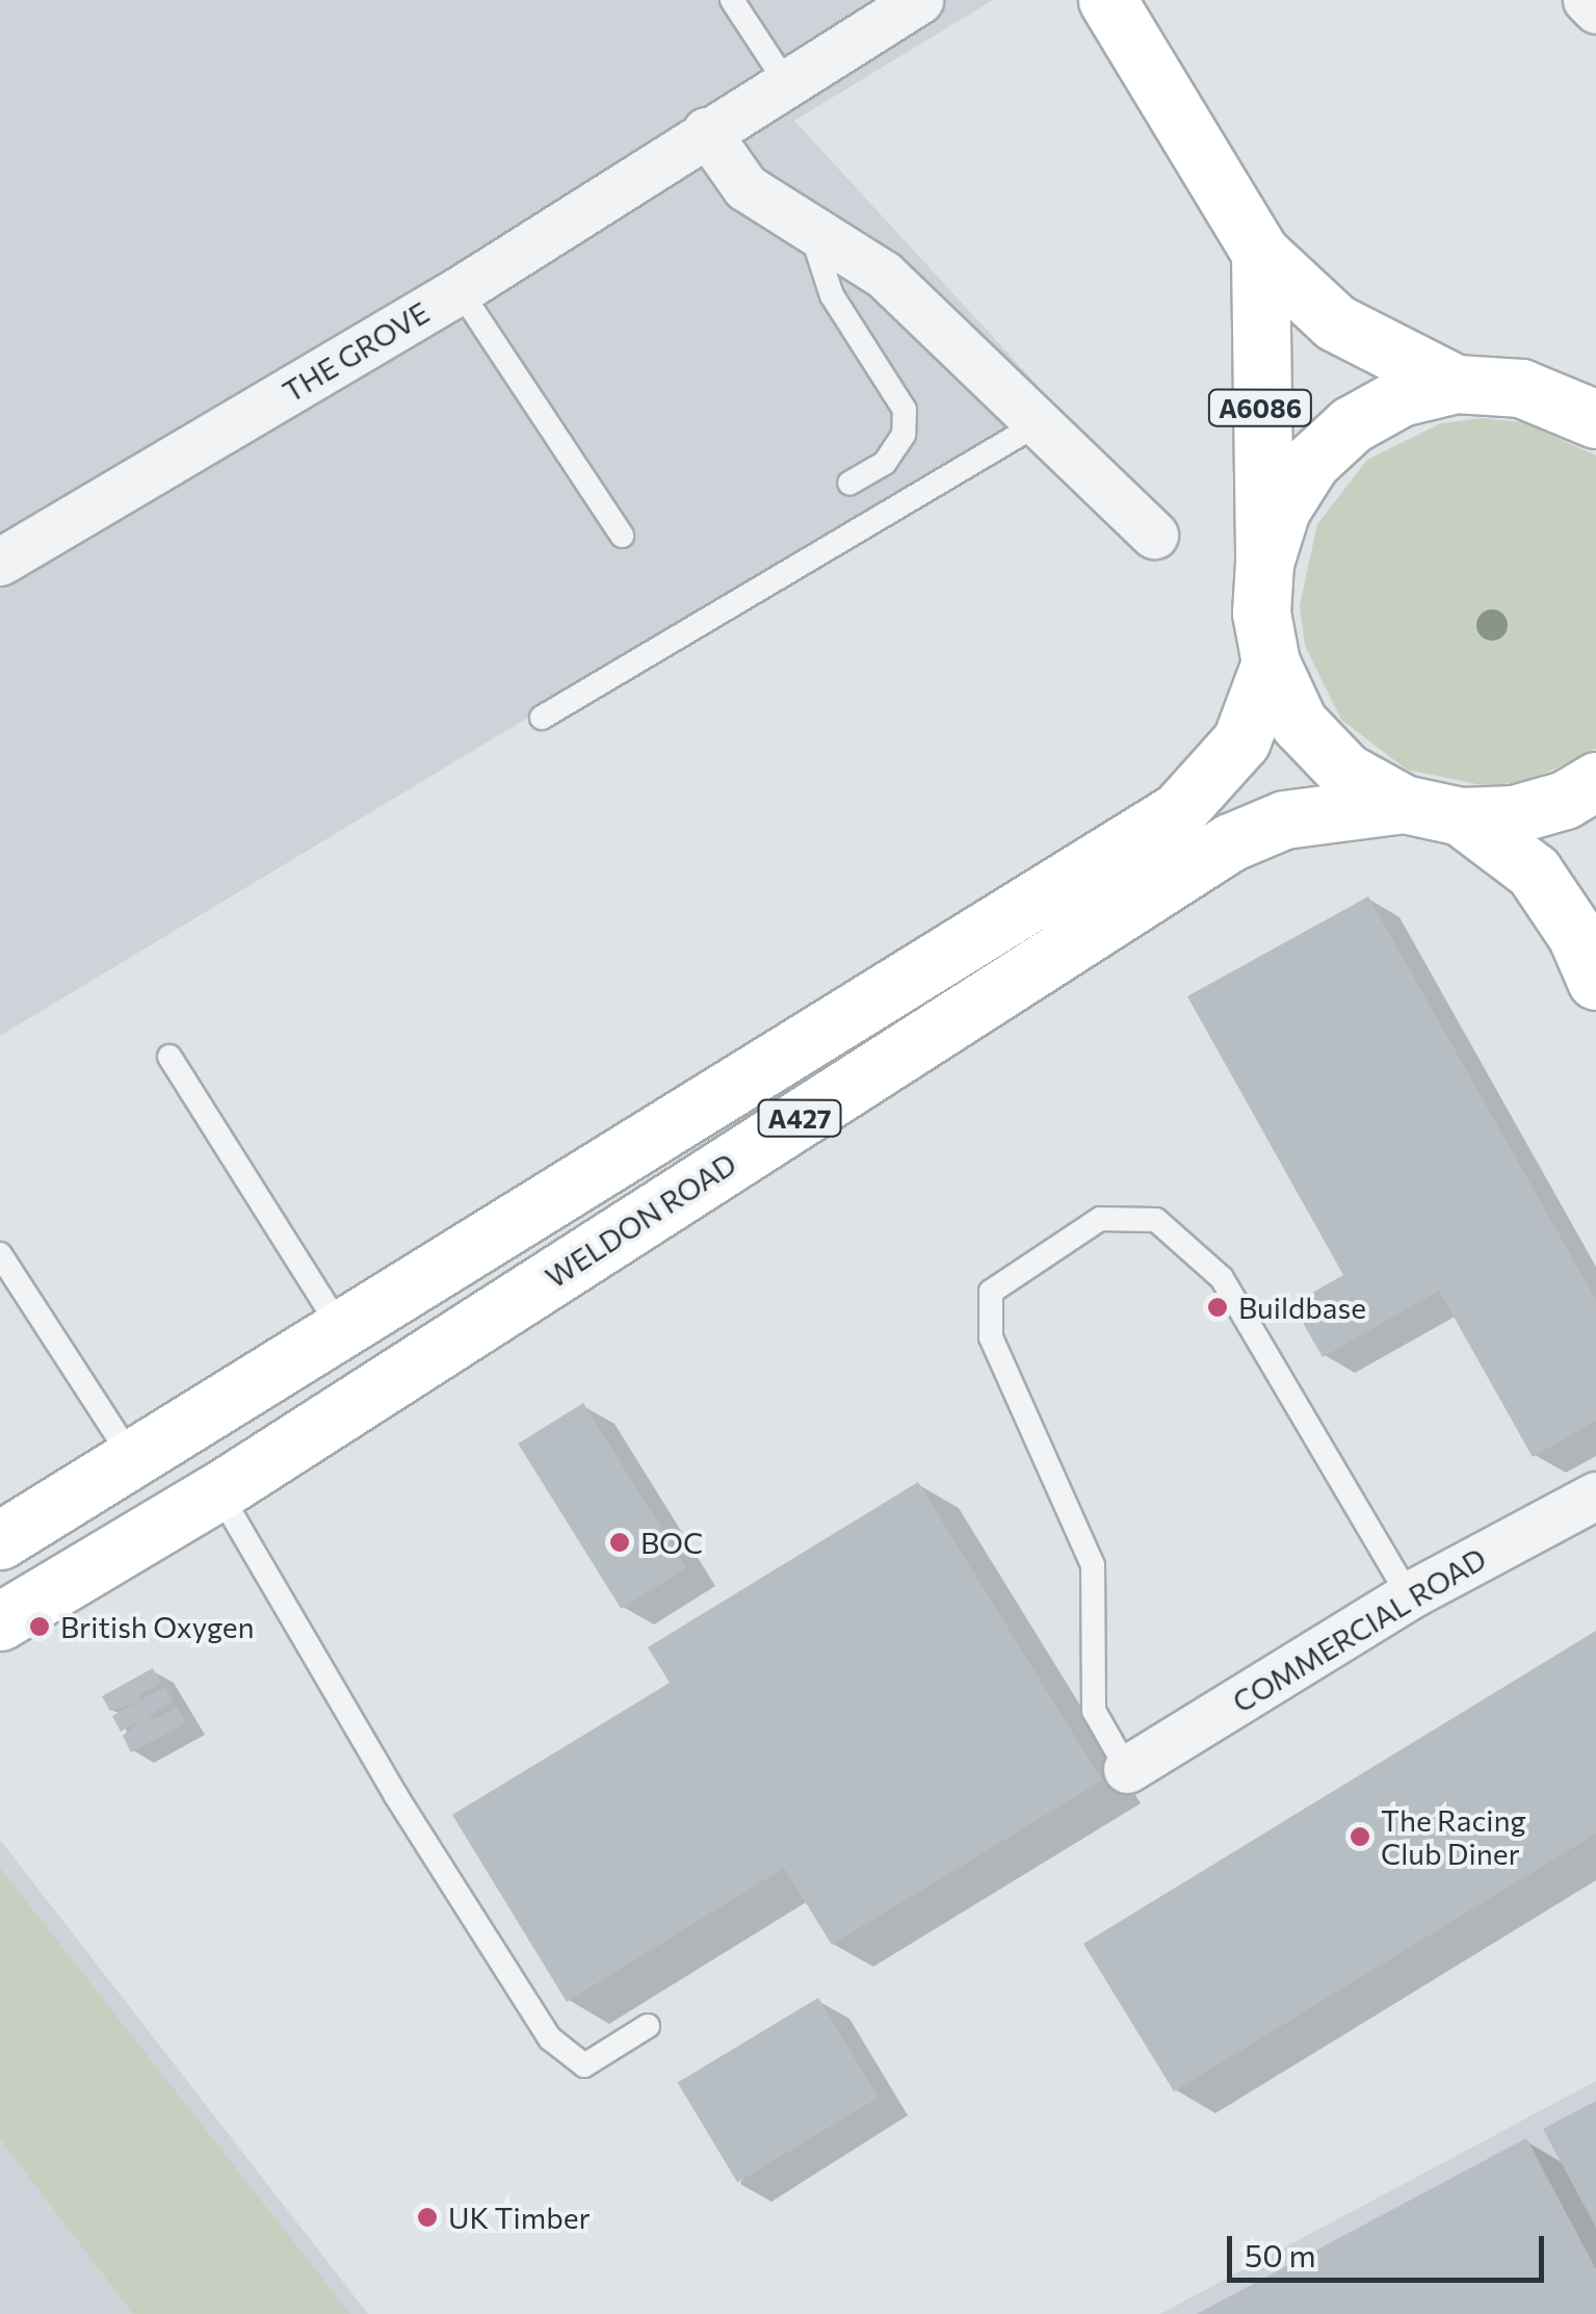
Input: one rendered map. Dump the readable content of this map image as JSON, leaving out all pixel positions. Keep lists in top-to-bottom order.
{
  "streets": {
    "main road": ["A6086", "A427", "WELDON ROAD"],
    "street": ["THE GROVE", "COMMERCIAL ROAD"]
  },
  "crossings": [
    ["A6086", "A427"],
    ["A427", "WELDON ROAD"]
  ],
  "places": [
    "Buildbase",
    "BOC",
    "British Oxygen",
    "The Racing Club Diner",
    "UK Timber"
  ],
  "scale_bar": "50 m"
}
